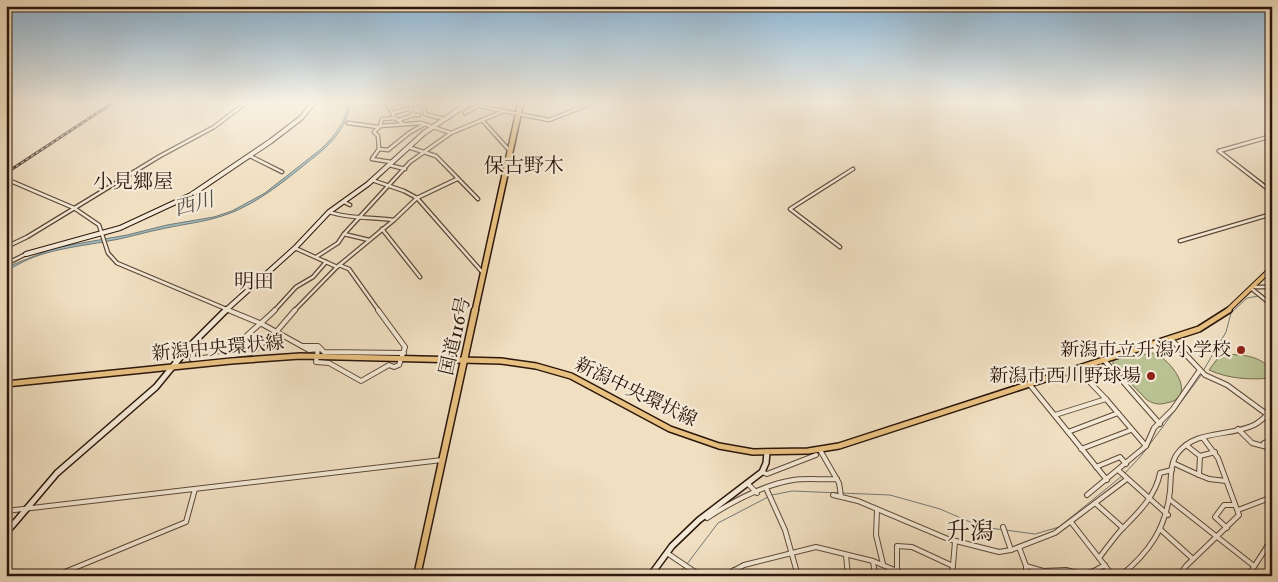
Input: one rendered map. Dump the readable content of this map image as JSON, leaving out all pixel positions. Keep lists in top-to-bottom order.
{
  "streets": {
    "highway": ["国道116号"],
    "main road": ["新潟中央環状線"]
  },
  "crossings": [
    ["国道116号", "新潟中央環状線"]
  ],
  "districts": [
    "保古野木",
    "小見郷屋",
    "明田",
    "升潟"
  ],
  "water": ["西川"],
  "places": ["新潟市立升潟小学校", "新潟市西川野球場"]
}
